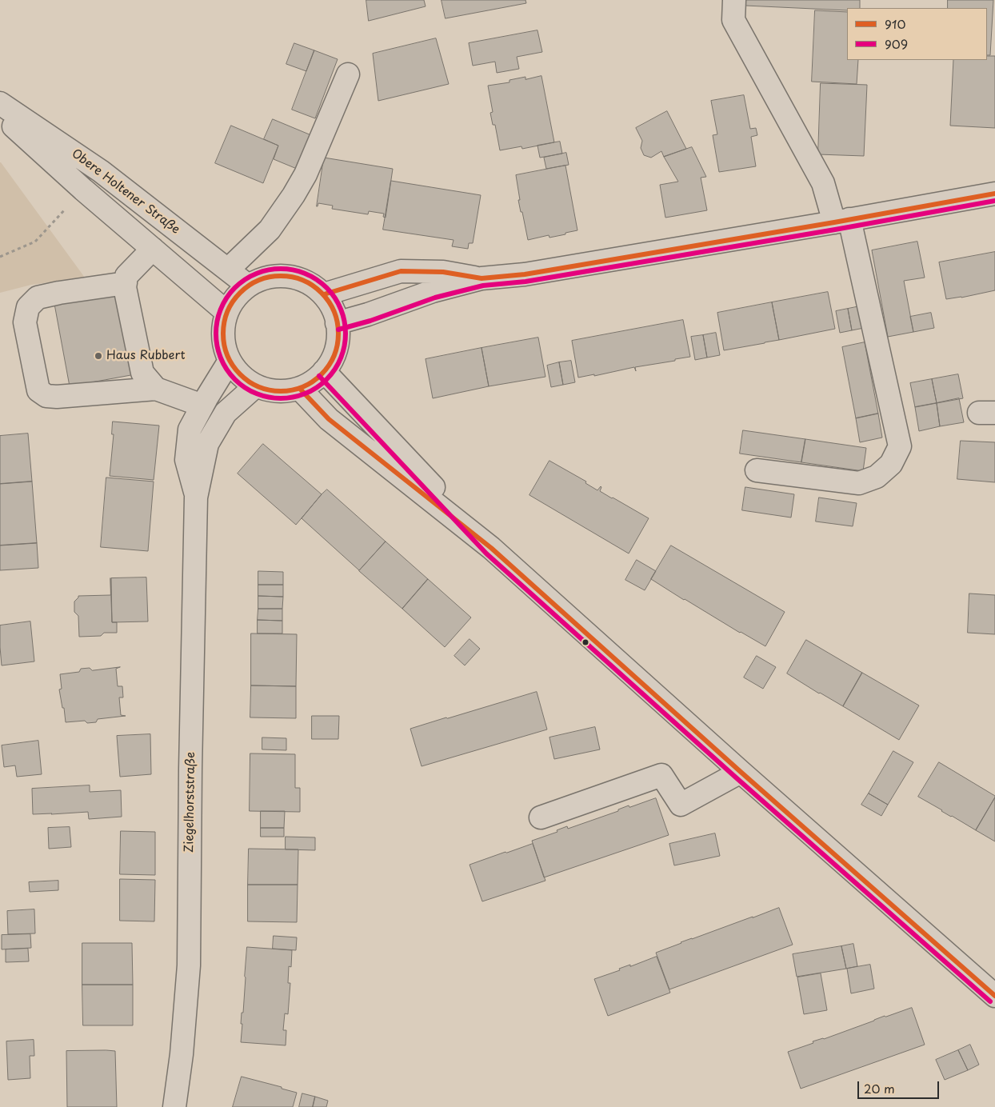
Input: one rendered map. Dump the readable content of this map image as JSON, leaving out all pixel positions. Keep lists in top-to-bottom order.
{
  "streets": {
    "street": ["Obere Holtener Straße", "Ziegelhorststraße"]
  },
  "crossings": [
    ["Obere Holtener Straße", "Ziegelhorststraße"]
  ],
  "places": ["Haus Rubbert"],
  "lines": ["transit line 910", "transit line 909"],
  "legend": ["910", "909"],
  "scale_bar": "20 m"
}
